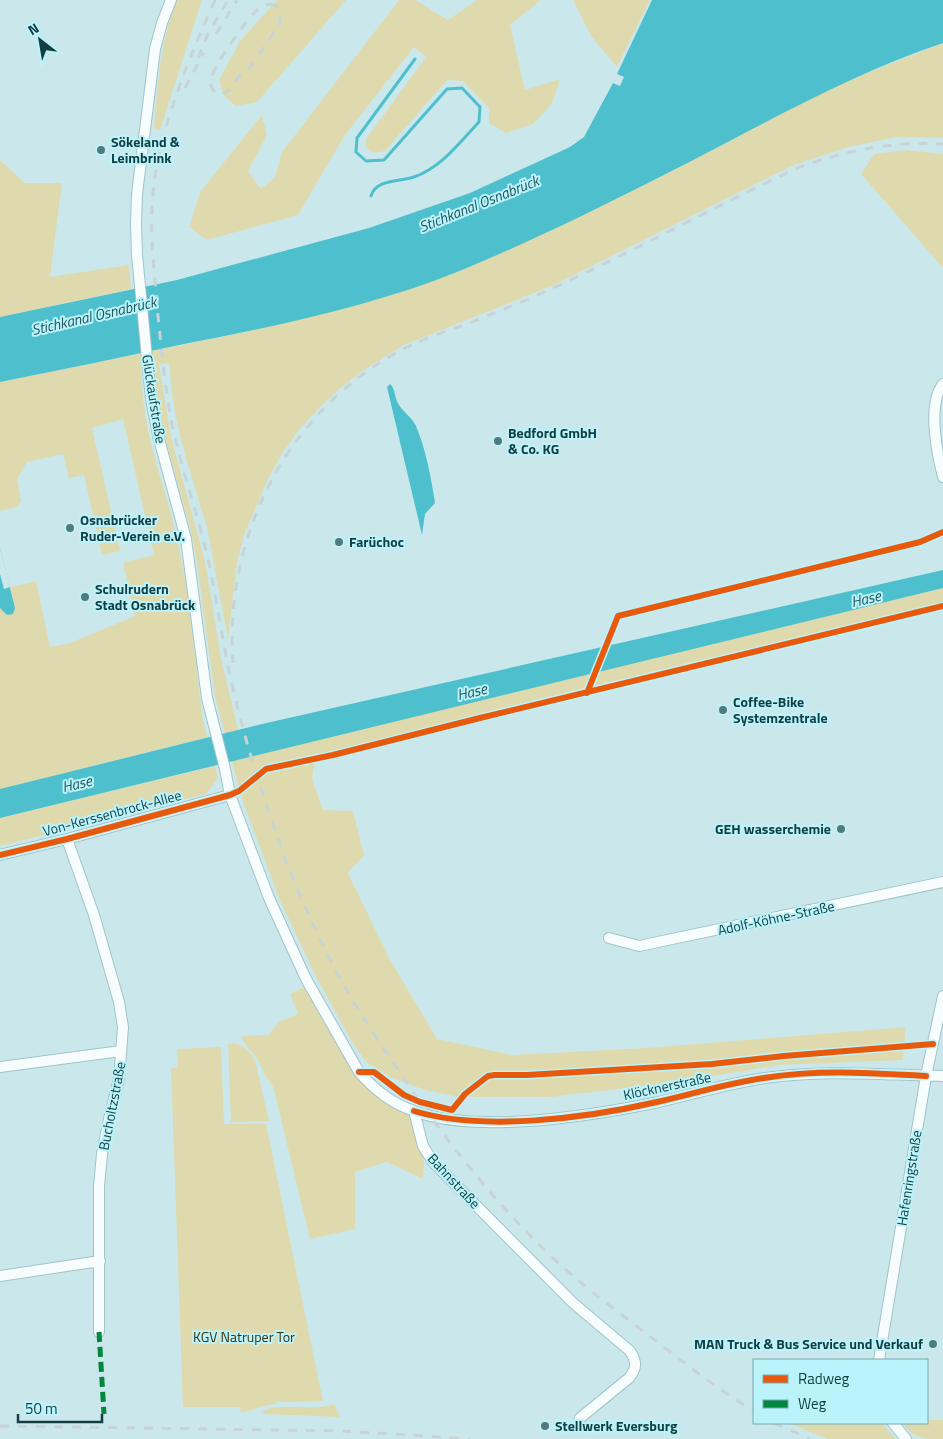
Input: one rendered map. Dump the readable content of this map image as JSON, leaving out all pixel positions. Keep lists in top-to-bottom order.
{
  "streets": {
    "street": [
      "Glückaufstraße",
      "Von-Kerssenbrock-Allee",
      "Adolf-Köhne-Straße",
      "Klöcknerstraße",
      "Bucholtzstraße",
      "Hafenringstraße",
      "Bahnstraße"
    ]
  },
  "crossings": [
    ["Glückaufstraße", "Von-Kerssenbrock-Allee"],
    ["Von-Kerssenbrock-Allee", "Bucholtzstraße"],
    ["Klöcknerstraße", "Hafenringstraße"],
    ["Klöcknerstraße", "Bahnstraße"]
  ],
  "water": ["Stichkanal Osnabrück", "Hase"],
  "parks": ["KGV Natruper Tor"],
  "places": [
    "Sökeland & Leimbrink",
    "Bedford GmbH & Co. KG",
    "Osnabrücker Ruder-Verein e.V.",
    "Farüchoc",
    "Schulrudern Stadt Osnabrück",
    "Coffee-Bike Systemzentrale",
    "GEH wasserchemie",
    "MAN Truck & Bus Service und Verkauf",
    "Stellwerk Eversburg"
  ],
  "legend": ["Radweg", "Weg"],
  "scale_bar": "50 m",
  "north": "top left"
}
